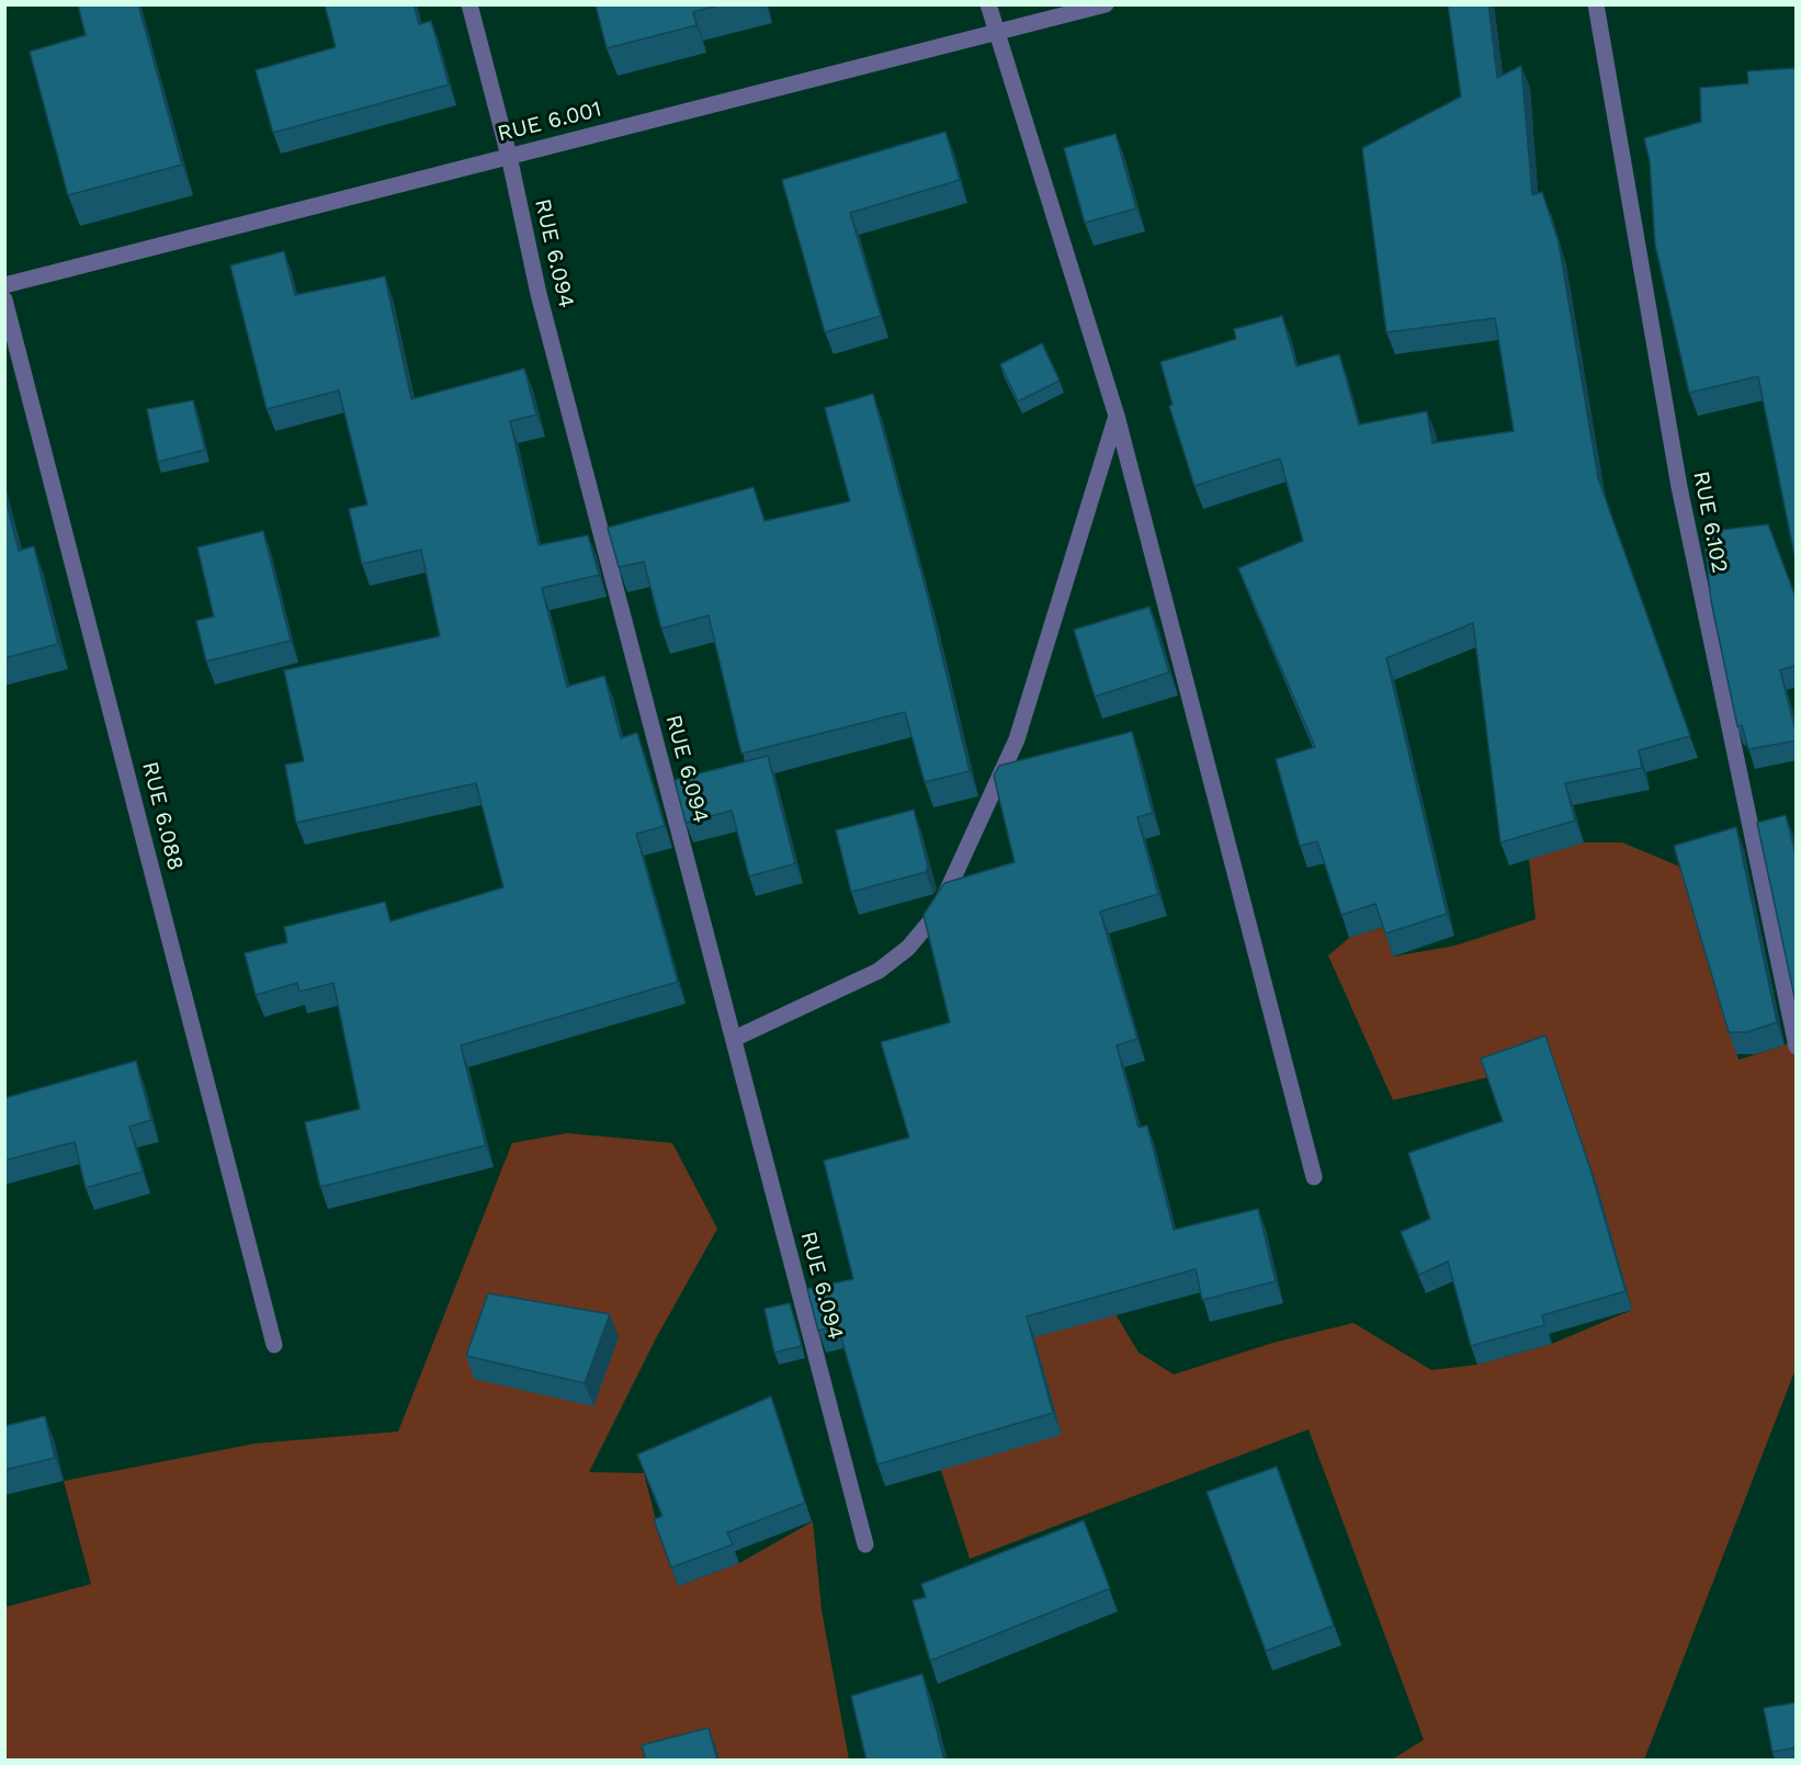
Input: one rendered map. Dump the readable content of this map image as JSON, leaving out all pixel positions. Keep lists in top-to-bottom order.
{
  "streets": {
    "street": [
      "RUE 6.001",
      "RUE 6.094",
      "RUE 6.102",
      "RUE 6.088"
    ]
  },
  "crossings": [
    ["RUE 6.001", "RUE 6.094"]
  ]
}
